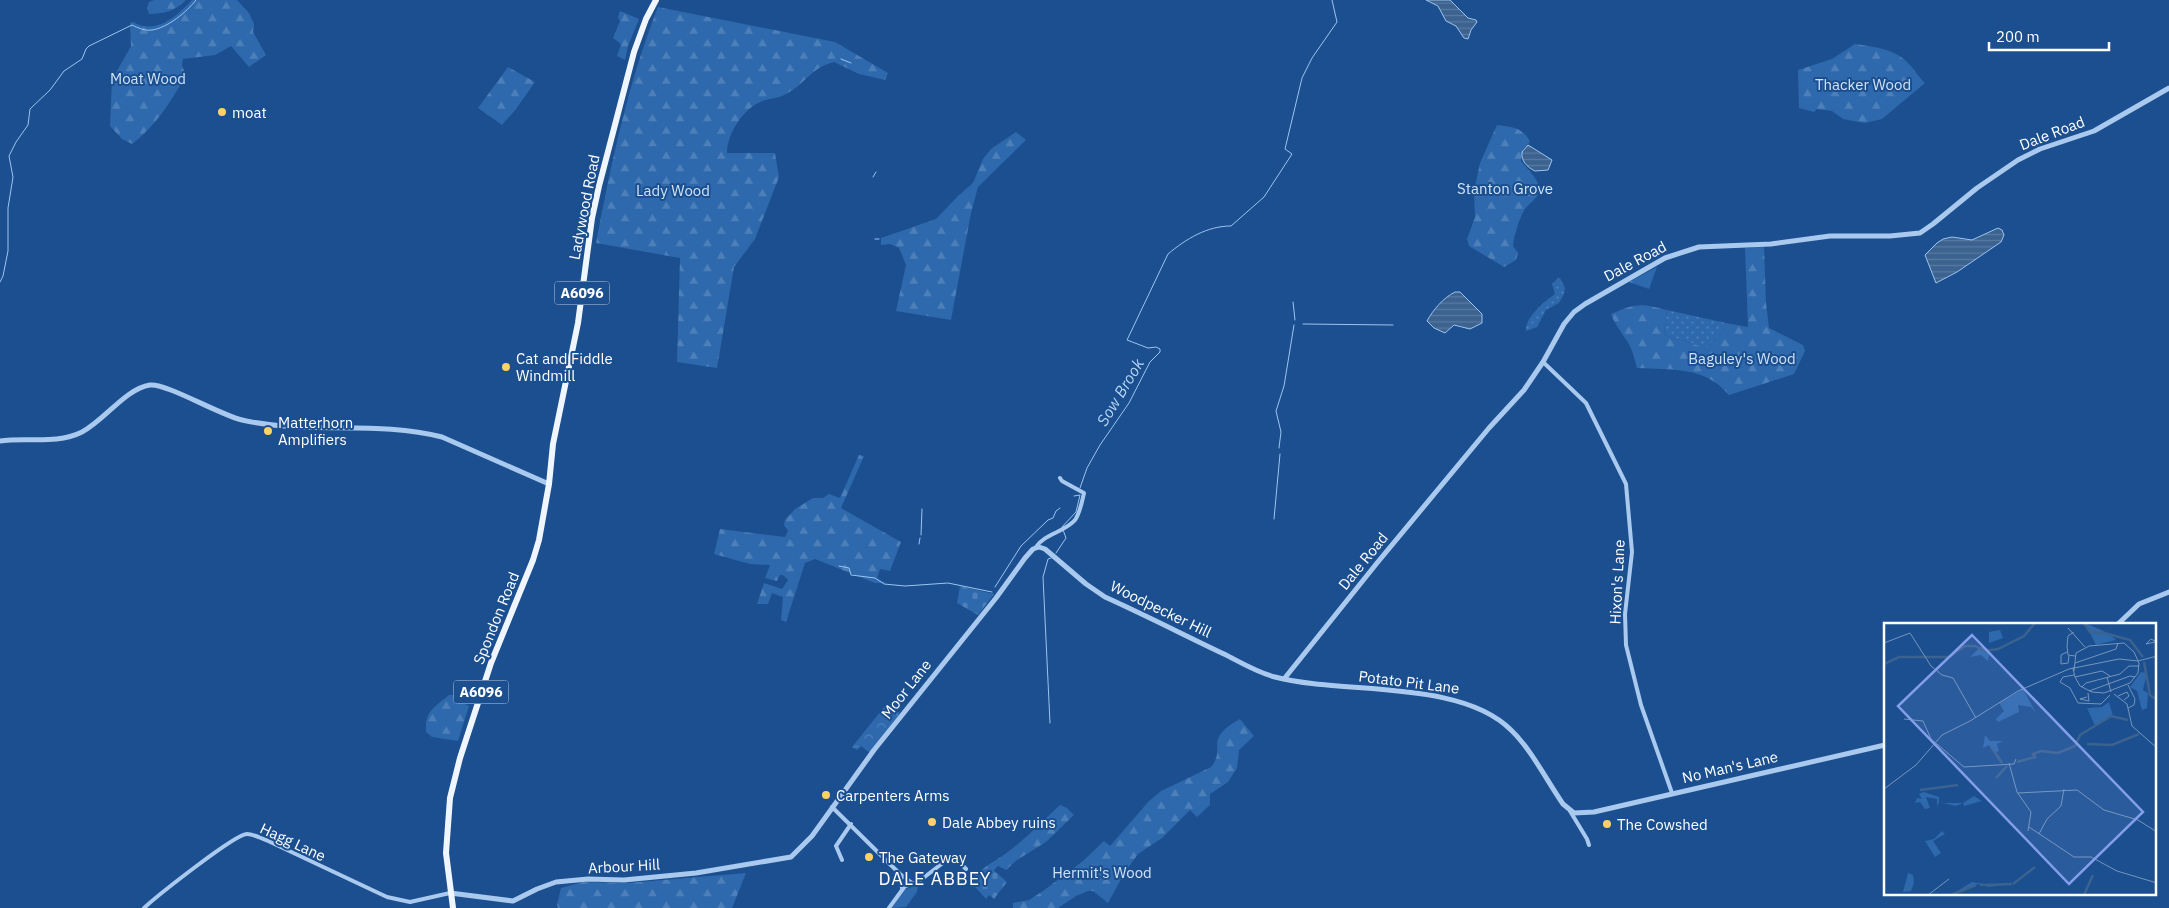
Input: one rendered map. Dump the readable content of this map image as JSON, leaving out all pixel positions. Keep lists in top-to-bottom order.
{
  "streets": {
    "main road": ["Ladywood Road", "A6096", "Spondon Road"],
    "street": [
      "Dale Road",
      "Hixon's Lane",
      "Woodpecker Hill",
      "Potato Pit Lane",
      "Moor Lane",
      "No Man's Lane",
      "Hagg Lane",
      "Arbour Hill"
    ]
  },
  "crossings": [
    ["Dale Road", "Hixon's Lane"],
    ["Dale Road", "Woodpecker Hill"],
    ["Dale Road", "Potato Pit Lane"],
    ["Ladywood Road", "Spondon Road"],
    ["Hixon's Lane", "No Man's Lane"],
    ["Woodpecker Hill", "Potato Pit Lane"],
    ["Woodpecker Hill", "Moor Lane"],
    ["Spondon Road", "Hagg Lane"],
    ["Spondon Road", "Arbour Hill"],
    ["Moor Lane", "Arbour Hill"],
    ["Hagg Lane", "Arbour Hill"]
  ],
  "districts": ["DALE ABBEY"],
  "water": ["Sow Brook"],
  "parks": [
    "Moat Wood",
    "Thacker Wood",
    "Stanton Grove",
    "Lady Wood",
    "Baguley's Wood",
    "Hermit's Wood"
  ],
  "places": [
    "moat",
    "Cat and Fiddle Windmill",
    "Matterhorn Amplifiers",
    "Carpenters Arms",
    "Dale Abbey ruins",
    "The Cowshed",
    "The Gateway"
  ],
  "scale_bar": "200 m"
}
